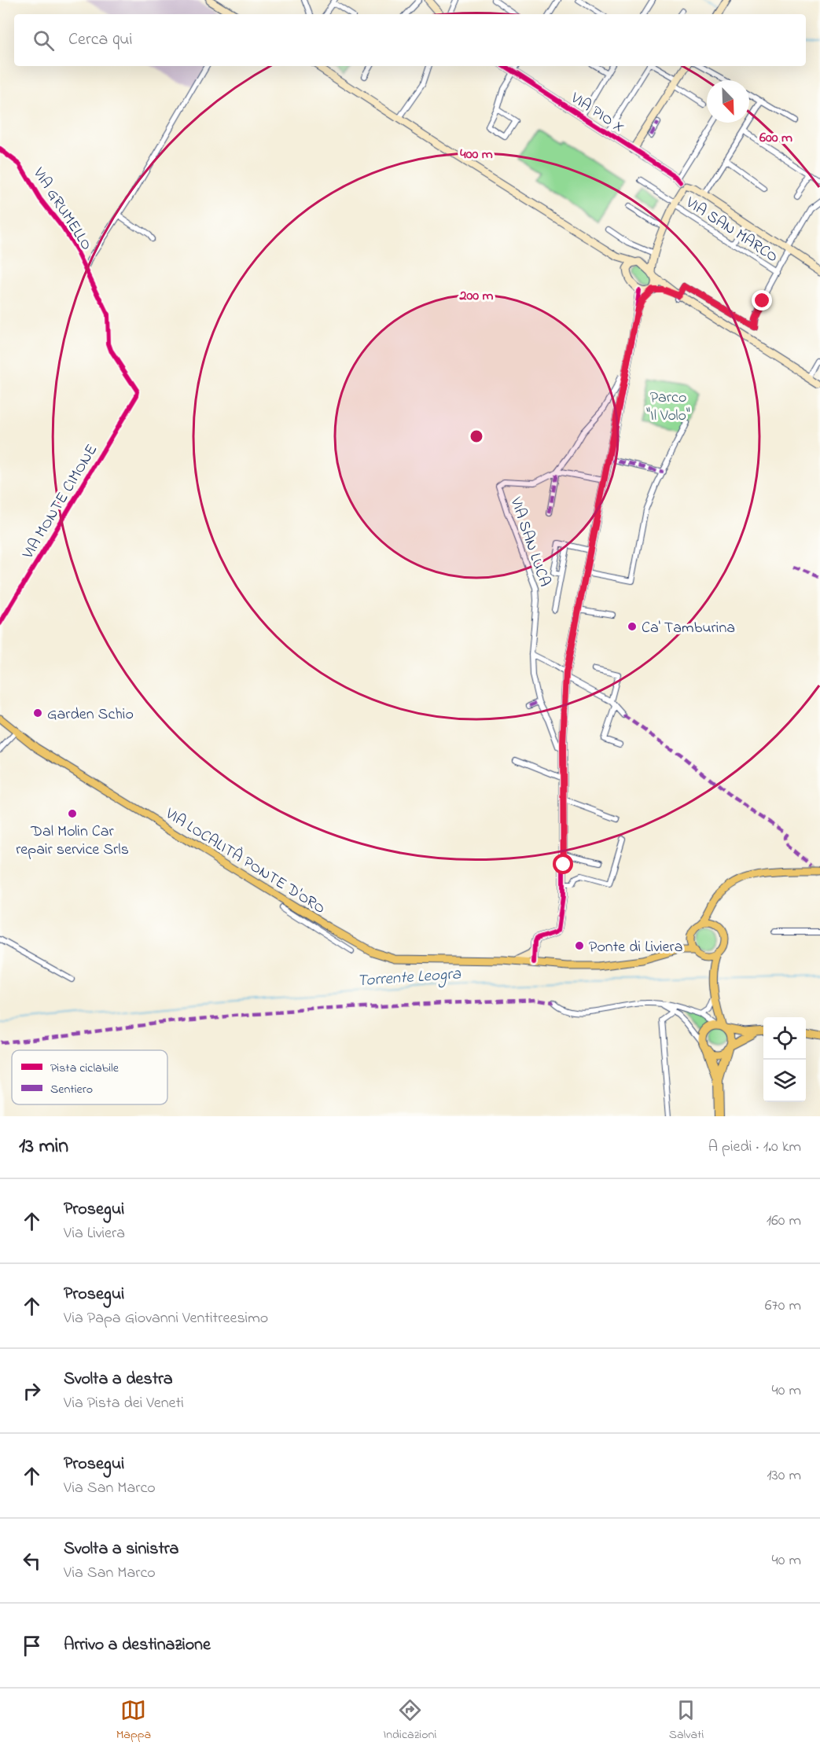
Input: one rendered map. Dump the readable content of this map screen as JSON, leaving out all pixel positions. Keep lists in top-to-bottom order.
{
  "streets": {
    "main road": ["VIA LOCALITÀ PONTE D'ORO"],
    "street": [
      "VIA PIO X",
      "VIA GRUMELLO",
      "VIA SAN MARCO",
      "VIA MONTE CIMONE",
      "VIA SAN LUCA"
    ]
  },
  "crossings": [
    ["VIA PIO X", "VIA SAN MARCO"],
    ["VIA GRUMELLO", "VIA MONTE CIMONE"]
  ],
  "water": ["Torrente Leogra"],
  "parks": ["Parco \"Il Volo\""],
  "places": [
    "Ca' Tamburina",
    "Garden Schio",
    "Dal Molin Car repair service Srls",
    "Ponte di Liviera"
  ],
  "legend": ["Pista ciclabile", "Sentiero"],
  "north": "bottom right",
  "page": {
    "search": "Cerca qui",
    "heading": ["13 min", "A piedi · 1.0 km"],
    "list": [
      ["Prosegui", "Via Liviera", "160 m"],
      ["Prosegui", "Via Papa Giovanni Ventitreesimo", "670 m"],
      ["Svolta a destra", "Via Pista dei Veneti", "40 m"],
      ["Prosegui", "Via San Marco", "130 m"],
      ["Svolta a sinistra", "Via San Marco", "40 m"],
      "Arrivo a destinazione"
    ],
    "nav": ["Mappa", "Indicazioni", "Salvati"]
  },
  "rings": ["600 m", "400 m", "200 m"]
}
